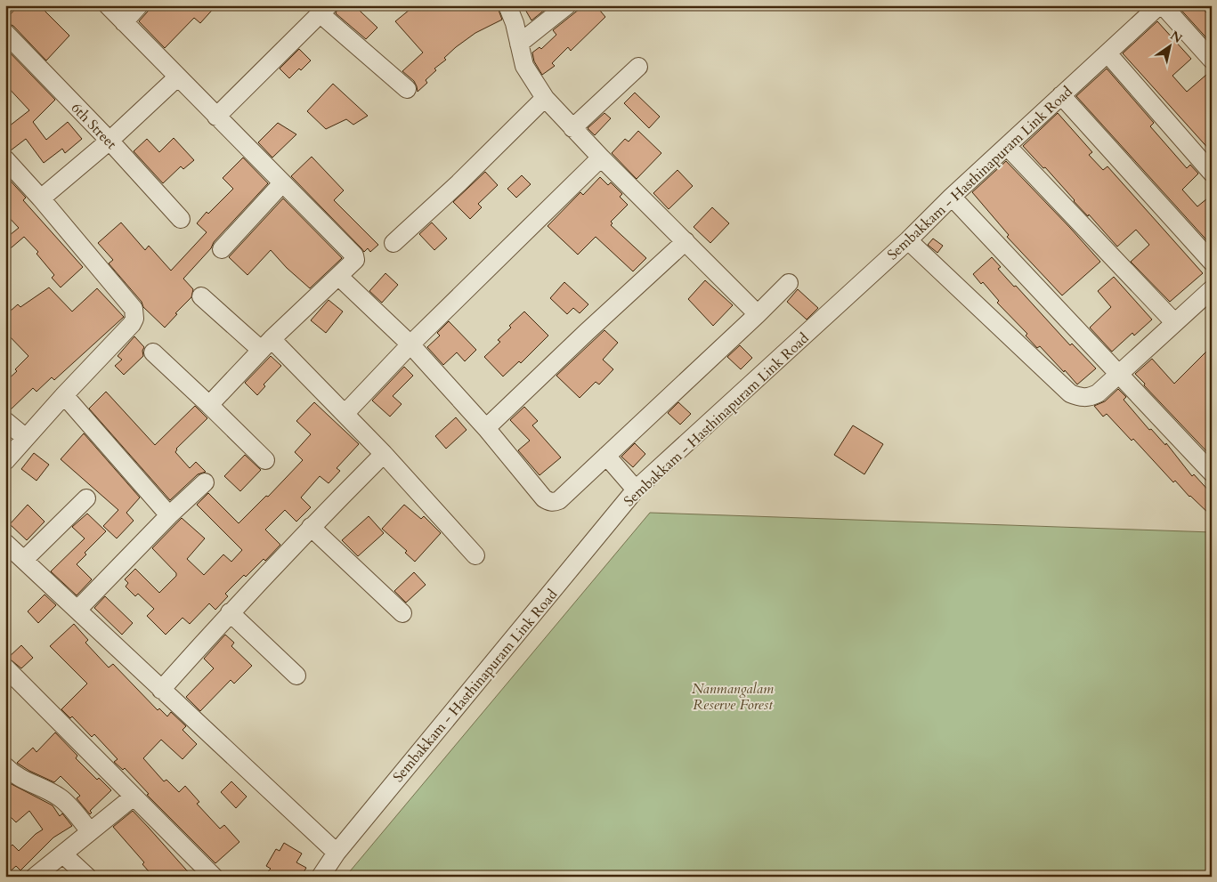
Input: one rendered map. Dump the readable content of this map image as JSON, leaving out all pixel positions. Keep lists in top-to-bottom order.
{
  "streets": {
    "street": ["6th Street", "Sembakkam - Hasthinapuram Link Road"]
  },
  "parks": ["Nanmangalam Reserve Forest"],
  "north": "top right"
}
